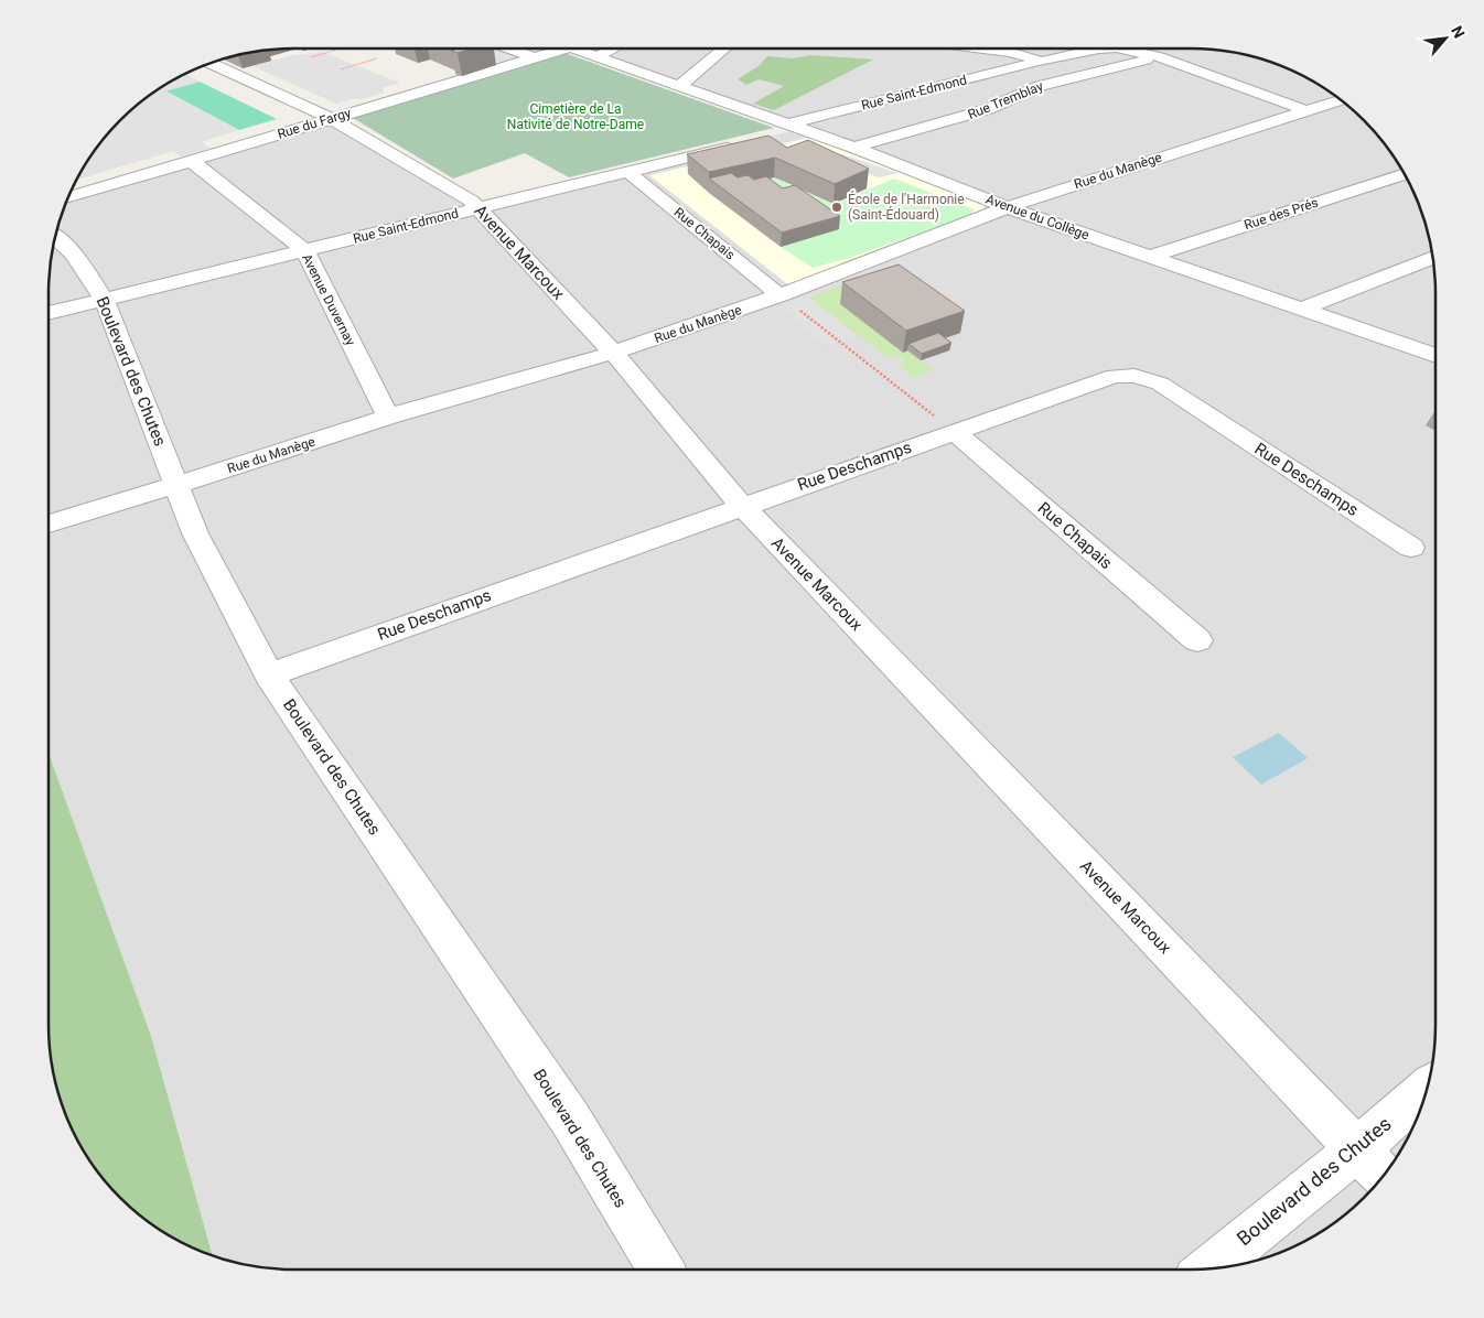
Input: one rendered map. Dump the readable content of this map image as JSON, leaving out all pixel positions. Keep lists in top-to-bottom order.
{
  "streets": {
    "street": [
      "Rue Saint-Edmond",
      "Rue Tremblay",
      "Rue du Fargy",
      "Rue du Manège",
      "Rue des Prés",
      "Avenue du Collège",
      "Rue Chapais",
      "Avenue Marcoux",
      "Avenue Duvernay",
      "Boulevard des Chutes",
      "Rue Deschamps"
    ]
  },
  "crossings": [
    ["Rue Saint-Edmond", "Rue Tremblay"],
    ["Rue Saint-Edmond", "Rue du Manège"],
    ["Rue Saint-Edmond", "Avenue du Collège"],
    ["Rue Saint-Edmond", "Rue Chapais"],
    ["Rue Saint-Edmond", "Avenue Marcoux"],
    ["Rue Saint-Edmond", "Avenue Duvernay"],
    ["Rue Saint-Edmond", "Boulevard des Chutes"],
    ["Rue Tremblay", "Avenue du Collège"],
    ["Rue du Fargy", "Avenue Marcoux"],
    ["Rue du Fargy", "Avenue Duvernay"],
    ["Rue du Manège", "Avenue du Collège"],
    ["Rue du Manège", "Rue Chapais"],
    ["Rue du Manège", "Avenue Marcoux"],
    ["Rue du Manège", "Avenue Duvernay"],
    ["Rue du Manège", "Boulevard des Chutes"],
    ["Rue des Prés", "Avenue du Collège"],
    ["Rue Chapais", "Rue Deschamps"],
    ["Avenue Marcoux", "Boulevard des Chutes"],
    ["Avenue Marcoux", "Rue Deschamps"],
    ["Boulevard des Chutes", "Rue Deschamps"]
  ],
  "parks": ["Cimetière de La Nativité de Notre-Dame"],
  "places": ["École de l'Harmonie (Saint-Édouard)"],
  "north": "top right"
}
